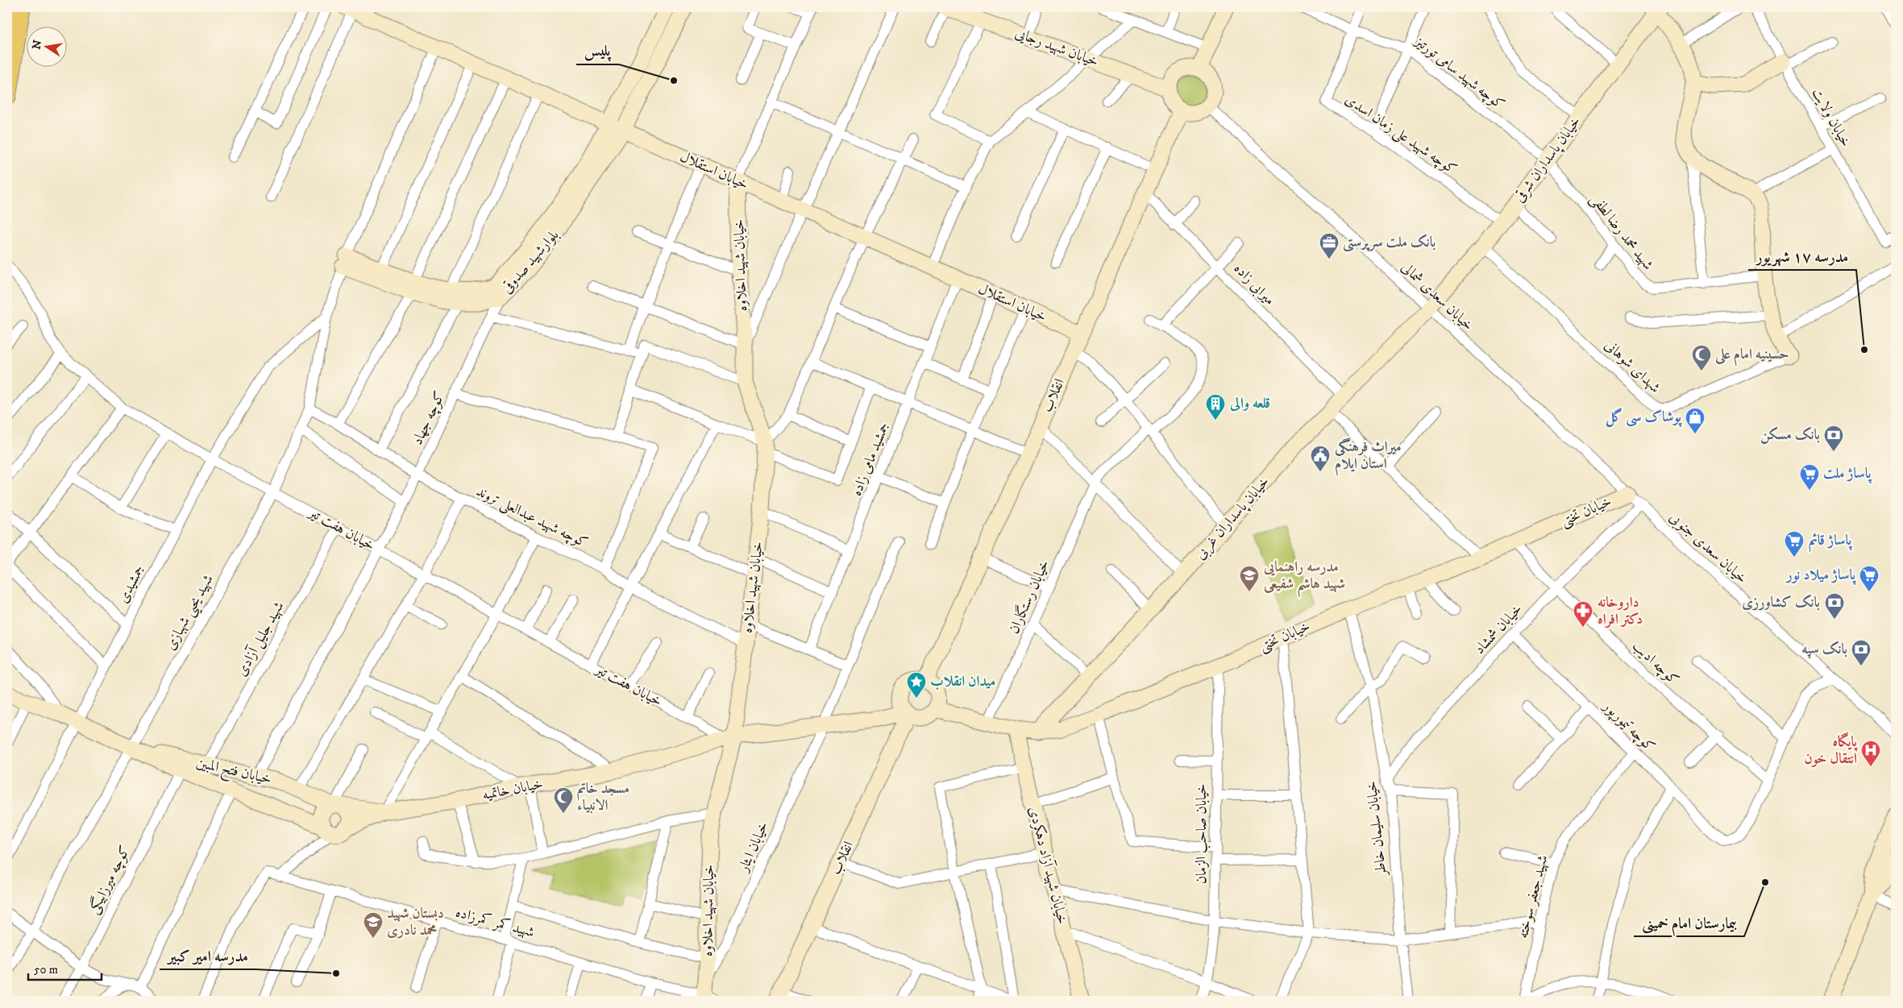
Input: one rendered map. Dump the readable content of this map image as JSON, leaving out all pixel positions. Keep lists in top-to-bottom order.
{
  "streets": {
    "street": [
      "خیابان شهید رجایی",
      "کوچه شهید سامی تورتیز",
      "خیابان ولایت",
      "کوچه شهید علی زمان اسدی",
      "خیابان پاسداران شرقی",
      "خیابان استقلال",
      "شهید محمد رضا لطفی",
      "بلوارشهید صدوقی",
      "خیابان شهید اخلاوه",
      "میرابی زاده",
      "خیابان سعدی شمالی",
      "شهدای شوهانی",
      "انقلاب",
      "کوچه جهاد",
      "جمشید مامی زاده",
      "خیابان تختی",
      "کوچه شهید عبدالعلی تروند",
      "خیابان پاسداران غربی",
      "خیابان هفت تیر",
      "خیابان سعدی جنوبی",
      "جمشیدی",
      "خیابان رستگاران",
      "شهید یحیی شهبازی",
      "خیابان شمشاد",
      "شهید جلیل آزادی",
      "کوچه ادیب",
      "کوچه تیمورپور",
      "خیابان فتح المبین",
      "خیابان خاتمیه",
      "خیابان سلیمان خاطر",
      "خیابان صاحب الزمان",
      "خیابان ایثار",
      "خیابان شهید آزاد دهکردی",
      "کوچه میرزابیگی",
      "شهید جعفر سوخته",
      "شهید کمر کمرزاده"
    ]
  },
  "crossings": [
    ["خیابان شهید رجایی", "خیابان سعدی شمالی"],
    ["خیابان شهید رجایی", "انقلاب"],
    ["کوچه شهید سامی تورتیز", "کوچه شهید علی زمان اسدی"],
    ["کوچه شهید سامی تورتیز", "خیابان پاسداران شرقی"],
    ["کوچه شهید سامی تورتیز", "شهید محمد رضا لطفی"],
    ["کوچه شهید علی زمان اسدی", "خیابان پاسداران شرقی"],
    ["خیابان پاسداران شرقی", "شهید محمد رضا لطفی"],
    ["خیابان پاسداران شرقی", "خیابان سعدی شمالی"],
    ["خیابان پاسداران شرقی", "شهدای شوهانی"],
    ["خیابان پاسداران شرقی", "خیابان پاسداران غربی"],
    ["خیابان استقلال", "بلوارشهید صدوقی"],
    ["خیابان استقلال", "خیابان شهید اخلاوه"],
    ["خیابان استقلال", "انقلاب"],
    ["خیابان استقلال", "جمشید مامی زاده"],
    ["خیابان استقلال", "شهید یحیی شهبازی"],
    ["بلوارشهید صدوقی", "کوچه جهاد"],
    ["بلوارشهید صدوقی", "شهید یحیی شهبازی"],
    ["خیابان شهید اخلاوه", "کوچه شهید عبدالعلی تروند"],
    ["خیابان شهید اخلاوه", "خیابان هفت تیر"],
    ["خیابان شهید اخلاوه", "خیابان خاتمیه"],
    ["خیابان شهید اخلاوه", "خیابان ایثار"],
    ["خیابان شهید اخلاوه", "شهید کمر کمرزاده"],
    ["میرابی زاده", "انقلاب"],
    ["میرابی زاده", "خیابان پاسداران غربی"],
    ["خیابان سعدی شمالی", "انقلاب"],
    ["خیابان سعدی شمالی", "خیابان تختی"],
    ["خیابان سعدی شمالی", "خیابان پاسداران غربی"],
    ["خیابان سعدی شمالی", "خیابان سعدی جنوبی"],
    ["انقلاب", "خیابان تختی"],
    ["کوچه جهاد", "کوچه شهید عبدالعلی تروند"],
    ["کوچه جهاد", "خیابان هفت تیر"],
    ["کوچه جهاد", "خیابان فتح المبین"],
    ["خیابان تختی", "خیابان پاسداران غربی"],
    ["خیابان تختی", "خیابان سعدی جنوبی"],
    ["خیابان تختی", "خیابان رستگاران"],
    ["خیابان تختی", "کوچه ادیب"],
    ["خیابان تختی", "خیابان سلیمان خاطر"],
    ["خیابان تختی", "خیابان صاحب الزمان"],
    ["خیابان تختی", "خیابان شهید آزاد دهکردی"],
    ["کوچه شهید عبدالعلی تروند", "شهید یحیی شهبازی"],
    ["خیابان هفت تیر", "جمشیدی"],
    ["خیابان هفت تیر", "شهید یحیی شهبازی"],
    ["خیابان هفت تیر", "شهید جلیل آزادی"],
    ["خیابان هفت تیر", "خیابان خاتمیه"],
    ["خیابان سعدی جنوبی", "خیابان شمشاد"],
    ["جمشیدی", "شهید یحیی شهبازی"],
    ["جمشیدی", "خیابان فتح المبین"],
    ["شهید یحیی شهبازی", "خیابان فتح المبین"],
    ["خیابان شمشاد", "کوچه ادیب"],
    ["خیابان شمشاد", "کوچه تیمورپور"],
    ["خیابان شمشاد", "خیابان سلیمان خاطر"],
    ["شهید جلیل آزادی", "خیابان فتح المبین"],
    ["کوچه ادیب", "کوچه تیمورپور"],
    ["کوچه تیمورپور", "شهید جعفر سوخته"],
    ["خیابان فتح المبین", "خیابان خاتمیه"],
    ["خیابان فتح المبین", "کوچه میرزابیگی"]
  ],
  "places": {
    "other": [
      "پلیس",
      "مدرسه ۱۷ شهریور",
      "بیمارستان امام خمینی",
      "مدرسه امیر کبیر"
    ],
    "office": ["بانک ملت سرپرستی"],
    "mosque": ["حسینیه امام علی", "مسجد خاتم الانبیاء"],
    "building": ["قلعه والی"],
    "shop": ["پوشاک سی گل"],
    "bank": ["بانک مسکن", "بانک کشاورزی", "بانک سپه"],
    "public building": ["میراث فرهنگی استان ایلام"],
    "supermarket": ["پاساژ ملت", "پاساژ قائم", "پاساژ میلاد نور"],
    "school or university": ["مدرسه راهنمایی شهید هاشم شفیعی", "دبستان شهید محمد نادری"],
    "pharmacy": ["داروخانه دکتر افراه"],
    "place": ["میدان انقلاب"],
    "hospital": ["پایگاه انتقال خون"]
  },
  "scale_bar": "50 m",
  "north": "left"
}
